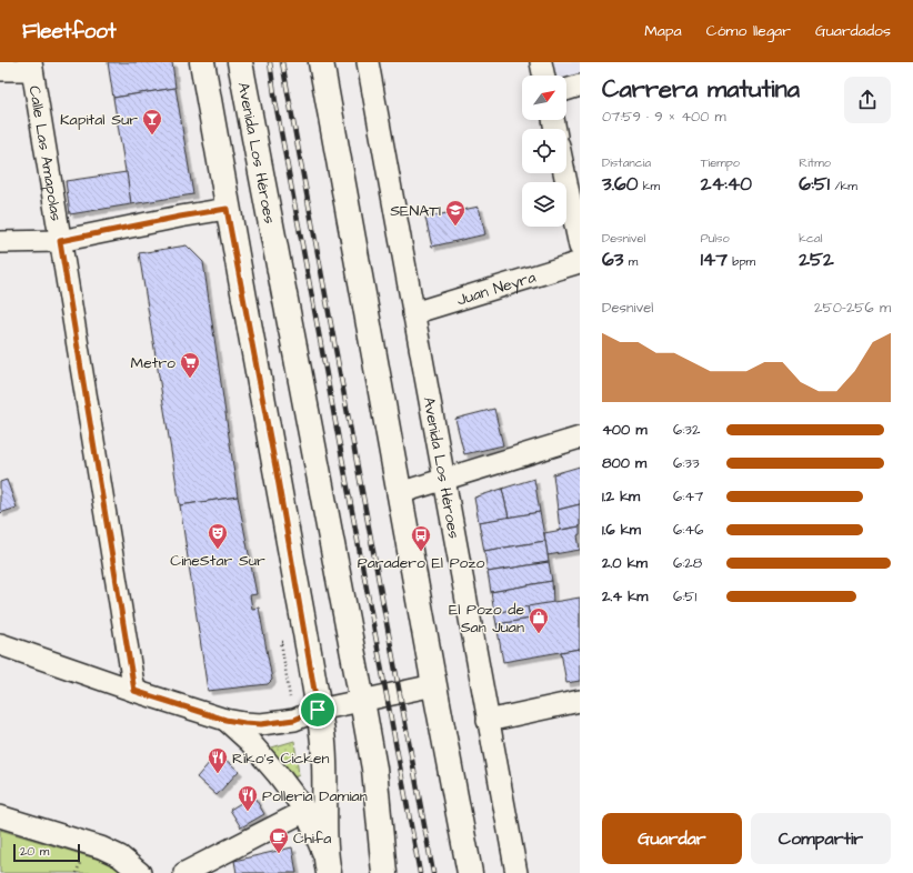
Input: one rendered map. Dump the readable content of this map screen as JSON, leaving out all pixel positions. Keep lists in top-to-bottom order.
{
  "streets": {
    "main road": ["Avenida Los Héroes"],
    "street": ["Calle Las Amapolas", "Juan Neyra"]
  },
  "crossings": [
    ["Avenida Los Héroes", "Juan Neyra"]
  ],
  "places": {
    "bar": ["Kapital Sur"],
    "school or university": ["SENATI"],
    "supermarket": ["Metro"],
    "theatre": ["CineStar Sur"],
    "bus stop": ["Paradero El Pozo"],
    "shop": ["El Pozo de San Juan"],
    "restaurant": ["Riko's Cicken", "Polleria Damian"],
    "cafe": ["Chifa"]
  },
  "scale_bar": "20 m",
  "north": "top right",
  "page": {
    "header": "Fleetfoot",
    "nav": ["Mapa", "Cómo llegar", "Guardados"],
    "heading": ["Carrera matutina", "07:59 · 9 × 400 m"],
    "stats": [
      ["Distancia", "3.60 km"],
      ["Tiempo", "24:40"],
      ["Ritmo", "6:51 /km"],
      ["Desnivel", "63 m"],
      ["Pulso", "147 bpm"],
      ["kcal", "252"]
    ],
    "chart": ["Desnivel", "250–256 m"],
    "list": [
      {
        "name": "400 m",
        "note": "6:32"
      },
      {
        "name": "800 m",
        "note": "6:33"
      },
      {
        "name": "1.2 km",
        "note": "6:47"
      },
      {
        "name": "1.6 km",
        "note": "6:46"
      },
      {
        "name": "2.0 km",
        "note": "6:28"
      },
      {
        "name": "2.4 km",
        "note": "6:51"
      }
    ],
    "buttons": ["Guardar", "Compartir"],
    "scale": "20 m"
  }
}
